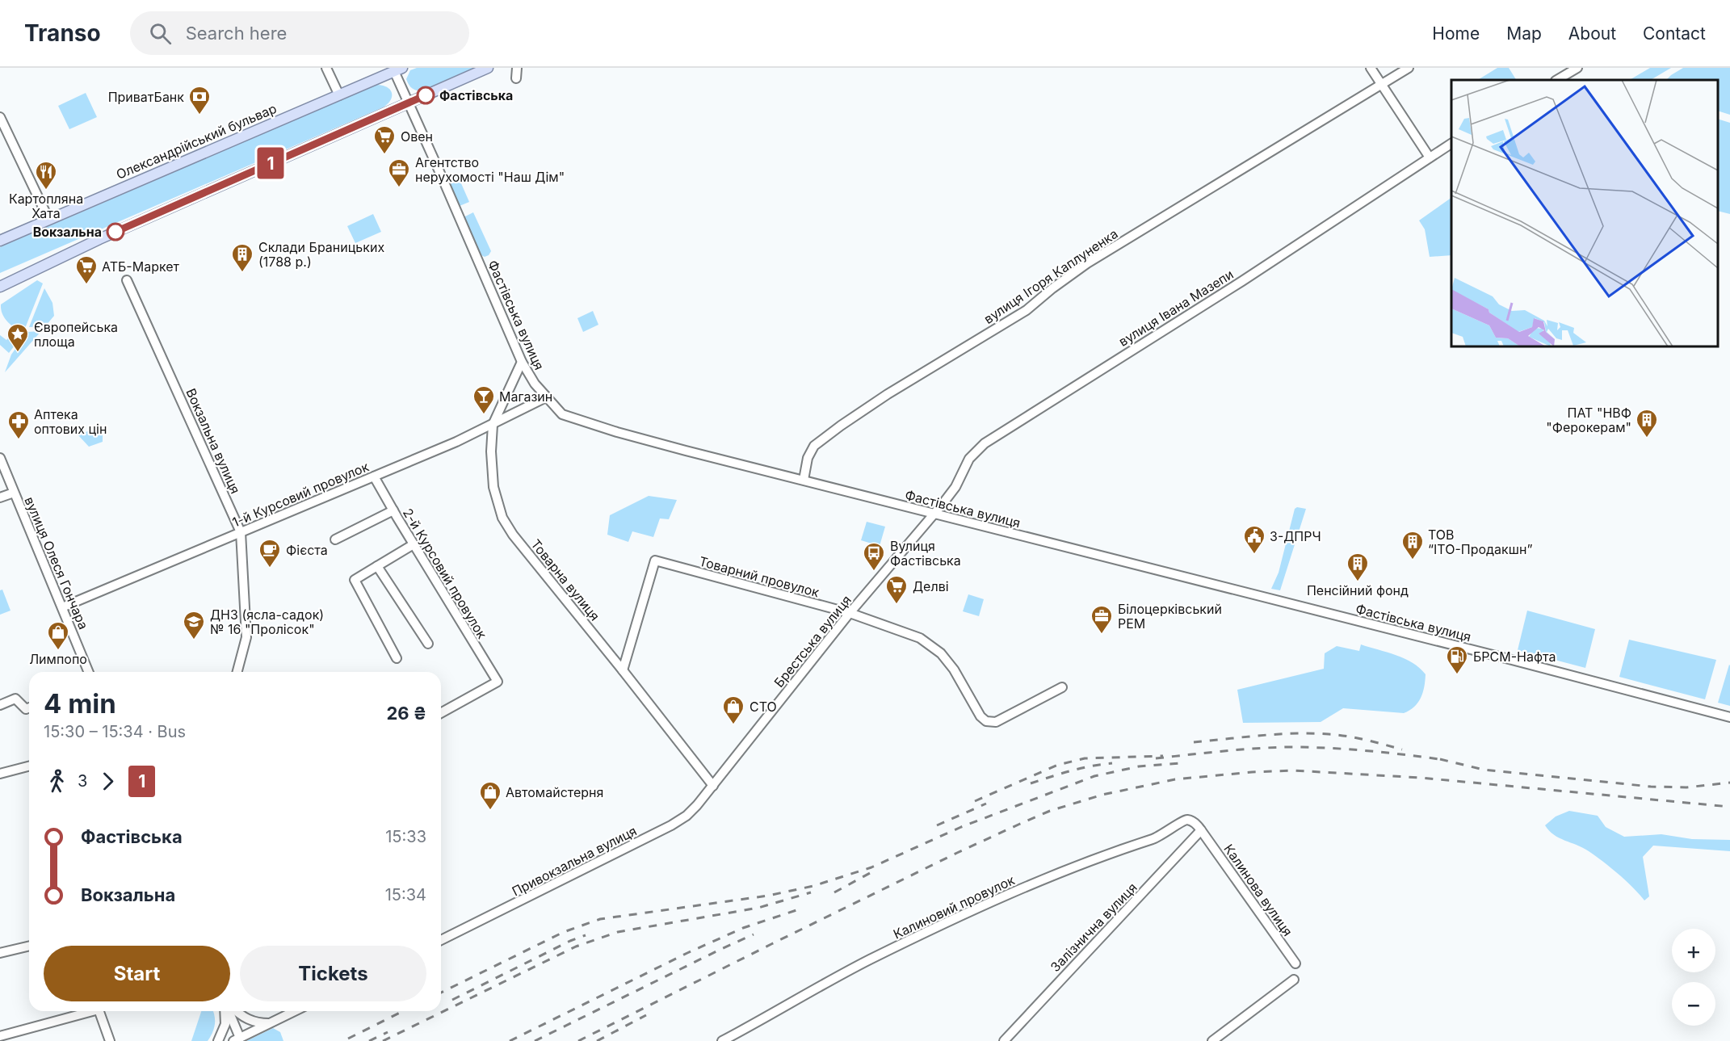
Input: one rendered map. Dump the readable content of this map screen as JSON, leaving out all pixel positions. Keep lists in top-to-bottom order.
{
  "streets": {
    "main road": ["Олександрійський бульвар"],
    "street": [
      "вулиця Ігоря Каплуненка",
      "вулиця Івана Мазепи",
      "Фастівська вулиця",
      "Вокзальна вулиця",
      "1-й Курсовий провулок",
      "вулиця Олеся Гончара",
      "2-й Курсовий провулок",
      "Товарний провулок",
      "Товарна вулиця",
      "Брестська вулиця",
      "Привокзальна вулиця",
      "Калинова вулиця",
      "Калиновий провулок",
      "Залізнична вулиця"
    ]
  },
  "crossings": [
    ["Олександрійський бульвар", "Фастівська вулиця"],
    ["вулиця Ігоря Каплуненка", "Фастівська вулиця"],
    ["вулиця Івана Мазепи", "Фастівська вулиця"],
    ["вулиця Івана Мазепи", "Брестська вулиця"],
    ["Фастівська вулиця", "1-й Курсовий провулок"],
    ["Фастівська вулиця", "Товарна вулиця"],
    ["Фастівська вулиця", "Брестська вулиця"],
    ["Вокзальна вулиця", "1-й Курсовий провулок"],
    ["1-й Курсовий провулок", "вулиця Олеся Гончара"],
    ["1-й Курсовий провулок", "2-й Курсовий провулок"],
    ["1-й Курсовий провулок", "Товарна вулиця"],
    ["Товарний провулок", "Товарна вулиця"],
    ["Товарний провулок", "Брестська вулиця"],
    ["Товарна вулиця", "Брестська вулиця"],
    ["Товарна вулиця", "Привокзальна вулиця"],
    ["Брестська вулиця", "Привокзальна вулиця"],
    ["Калинова вулиця", "Калиновий провулок"],
    ["Калинова вулиця", "Залізнична вулиця"],
    ["Калиновий провулок", "Залізнична вулиця"]
  ],
  "places": {
    "other": ["Фастівська", "Вокзальна"],
    "bank": ["ПриватБанк"],
    "supermarket": ["Овен", "АТБ-Маркет", "Делві"],
    "office": ["Агентство нерухомості \"Наш Дім\"", "Білоцерківський РЕМ"],
    "restaurant": ["Картопляна Хата"],
    "building": [
      "Склади Браницьких (1788 р.)",
      "ПАТ \"НВФ \"Ферокерам\"",
      "ТОВ “ІТО-Продакшн”",
      "Пенсійний фонд"
    ],
    "place": ["Європейська площа"],
    "bar": ["Магазин"],
    "pharmacy": ["Аптека оптових цін"],
    "public building": ["3-ДПРЧ"],
    "cafe": ["Фієста"],
    "bus stop": ["Вулиця Фастівська"],
    "school or university": ["ДНЗ (ясла-садок) № 16 \"Пролісок\""],
    "shop": ["Лимпопо", "СТО", "Автомайстерня"],
    "fuel station": ["БРСМ-Нафта"]
  },
  "lines": ["bus line 1"],
  "page": {
    "header": "Transo",
    "search": "Search here",
    "nav": [
      "Home",
      "Map",
      "About",
      "Contact"
    ],
    "on_map": "1",
    "heading": ["4 min", "15:30 – 15:34 · Bus", "26 ₴"],
    "legs": ["3", "1"],
    "list": [
      {
        "name": "Фастівська",
        "value": "15:33"
      },
      {
        "name": "Вокзальна",
        "value": "15:34"
      }
    ],
    "map_buttons": ["+", "−"],
    "buttons": ["Start", "Tickets"]
  }
}
